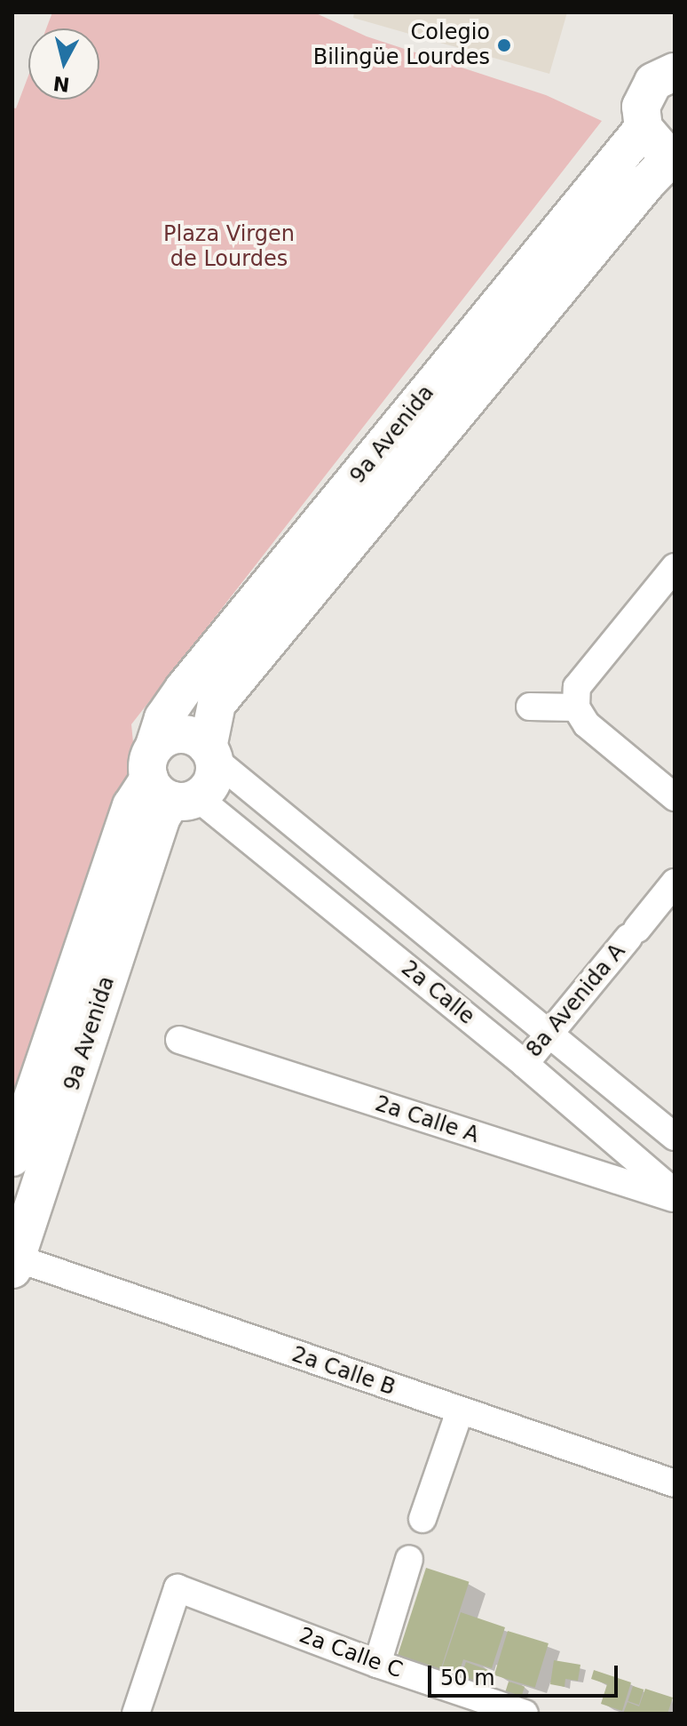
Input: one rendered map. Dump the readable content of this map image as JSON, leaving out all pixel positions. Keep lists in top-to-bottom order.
{
  "streets": {
    "main road": ["9a Avenida"],
    "street": [
      "2a Calle",
      "8a Avenida A",
      "2a Calle A",
      "2a Calle B",
      "2a Calle C"
    ]
  },
  "crossings": [
    ["9a Avenida", "2a Calle"],
    ["9a Avenida", "2a Calle B"],
    ["2a Calle", "8a Avenida A"]
  ],
  "parks": ["Plaza Virgen de Lourdes"],
  "places": ["Colegio Bilingüe Lourdes"],
  "scale_bar": "50 m",
  "north": "bottom"
}
